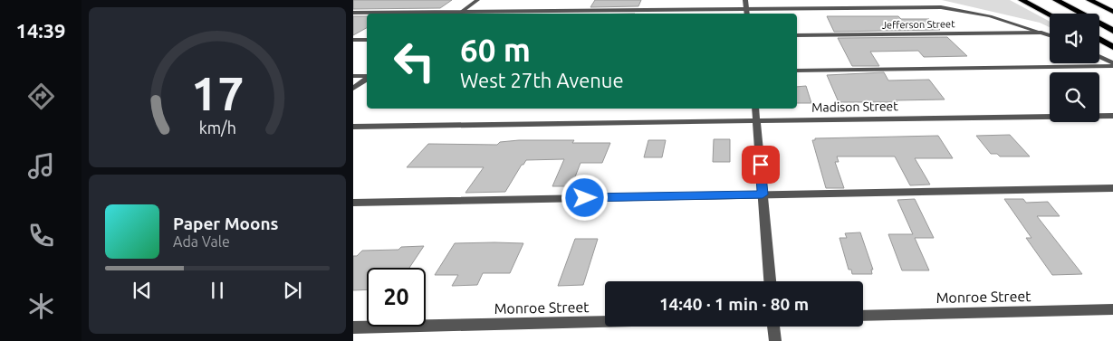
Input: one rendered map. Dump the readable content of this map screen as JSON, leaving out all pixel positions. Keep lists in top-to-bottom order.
{
  "streets": {
    "street": ["Jefferson Street", "Madison Street", "Monroe Street"]
  },
  "page": {
    "tabs": "14:39",
    "turn": ["60 m", "West 27th Avenue"],
    "song": ["Paper Moons", "Ada Vale"],
    "limit": "20",
    "trip": "14:40 · 1 min · 80 m",
    "gauge": ["17", "km/h"]
  }
}
